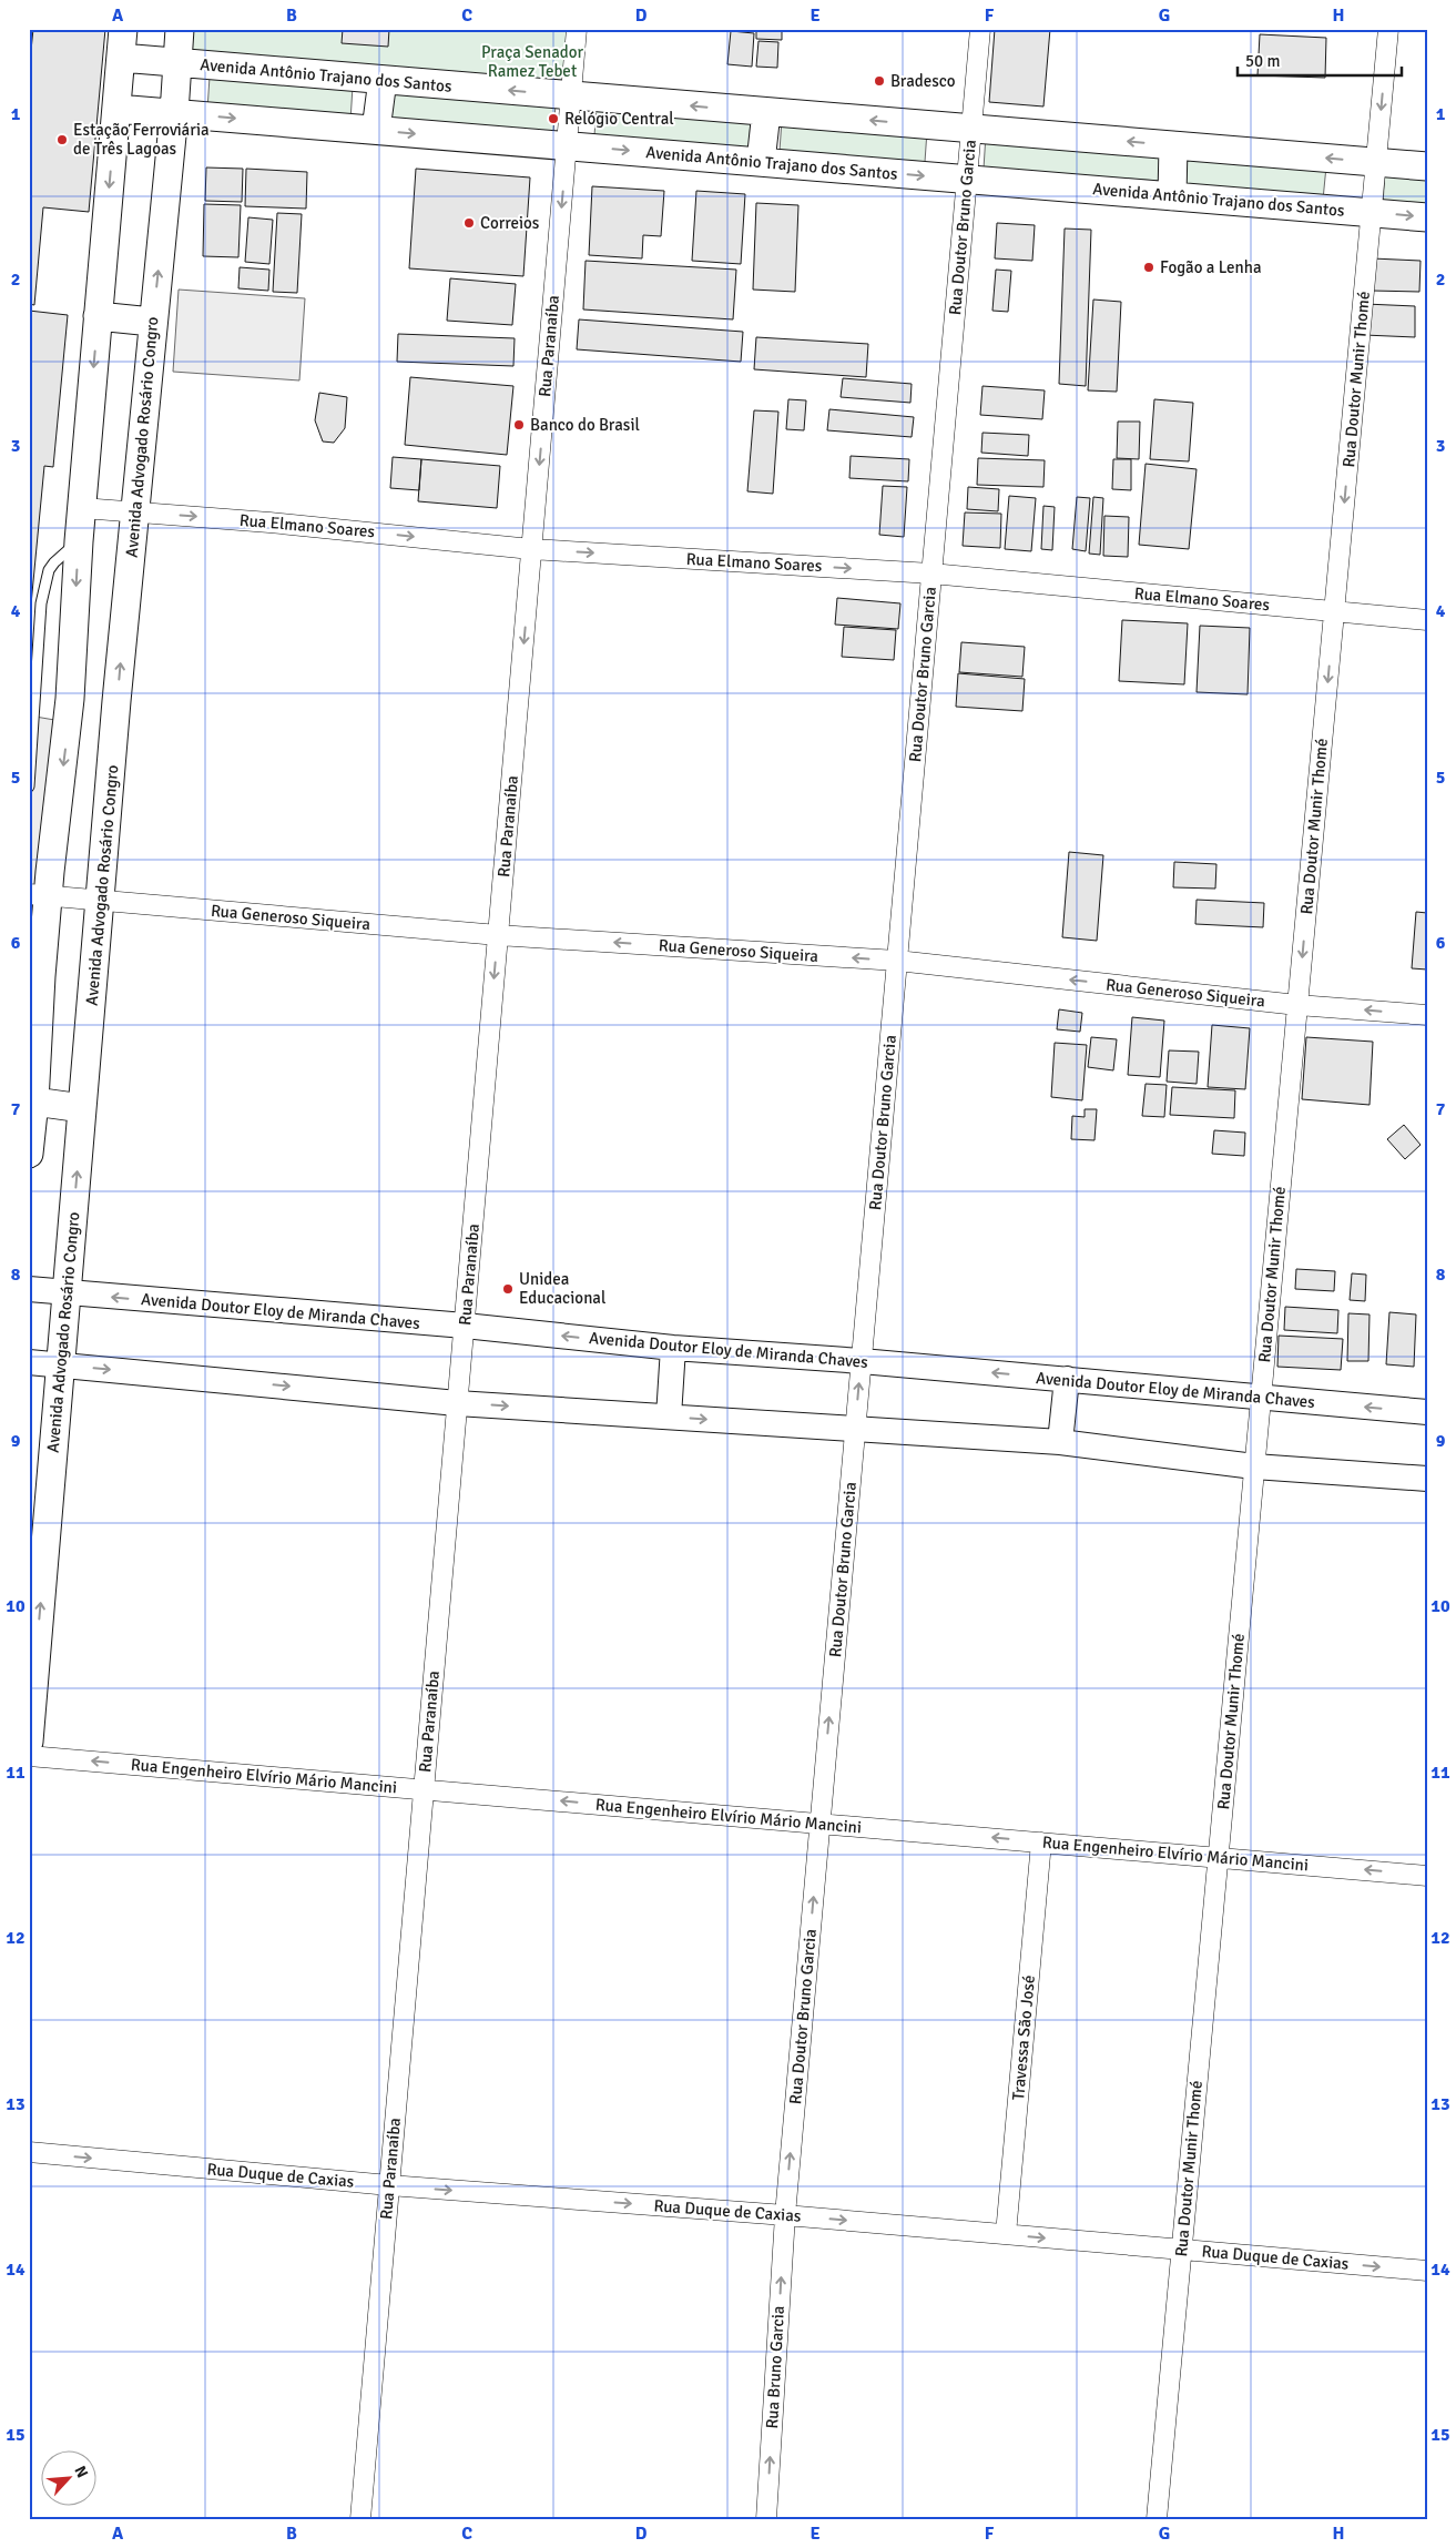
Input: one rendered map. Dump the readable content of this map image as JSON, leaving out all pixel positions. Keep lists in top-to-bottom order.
{
  "streets": {
    "main road": ["Avenida Antônio Trajano dos Santos", "Avenida Advogado Rosário Congro"],
    "street": [
      "Rua Doutor Bruno Garcia",
      "Rua Paranaíba",
      "Rua Doutor Munir Thomé",
      "Rua Elmano Soares",
      "Rua Generoso Siqueira",
      "Avenida Doutor Eloy de Miranda Chaves",
      "Rua Engenheiro Elvírio Mário Mancini",
      "Travessa São José",
      "Rua Duque de Caxias",
      "Rua Bruno Garcia"
    ]
  },
  "crossings": [
    ["Avenida Antônio Trajano dos Santos", "Rua Doutor Bruno Garcia"],
    ["Avenida Antônio Trajano dos Santos", "Rua Paranaíba"],
    ["Avenida Antônio Trajano dos Santos", "Rua Doutor Munir Thomé"],
    ["Avenida Antônio Trajano dos Santos", "Avenida Advogado Rosário Congro"],
    ["Rua Doutor Bruno Garcia", "Rua Elmano Soares"],
    ["Rua Doutor Bruno Garcia", "Rua Generoso Siqueira"],
    ["Rua Doutor Bruno Garcia", "Avenida Doutor Eloy de Miranda Chaves"],
    ["Rua Doutor Bruno Garcia", "Rua Engenheiro Elvírio Mário Mancini"],
    ["Rua Doutor Bruno Garcia", "Rua Duque de Caxias"],
    ["Rua Doutor Bruno Garcia", "Rua Bruno Garcia"],
    ["Rua Paranaíba", "Rua Elmano Soares"],
    ["Rua Paranaíba", "Rua Generoso Siqueira"],
    ["Rua Paranaíba", "Avenida Doutor Eloy de Miranda Chaves"],
    ["Rua Paranaíba", "Rua Engenheiro Elvírio Mário Mancini"],
    ["Rua Paranaíba", "Rua Duque de Caxias"],
    ["Rua Doutor Munir Thomé", "Rua Elmano Soares"],
    ["Rua Doutor Munir Thomé", "Rua Generoso Siqueira"],
    ["Rua Doutor Munir Thomé", "Avenida Doutor Eloy de Miranda Chaves"],
    ["Rua Doutor Munir Thomé", "Rua Engenheiro Elvírio Mário Mancini"],
    ["Rua Doutor Munir Thomé", "Rua Duque de Caxias"],
    ["Avenida Advogado Rosário Congro", "Rua Elmano Soares"],
    ["Avenida Advogado Rosário Congro", "Rua Generoso Siqueira"],
    ["Avenida Advogado Rosário Congro", "Avenida Doutor Eloy de Miranda Chaves"],
    ["Rua Engenheiro Elvírio Mário Mancini", "Travessa São José"],
    ["Travessa São José", "Rua Duque de Caxias"],
    ["Rua Duque de Caxias", "Rua Bruno Garcia"]
  ],
  "one_way": [
    "Rua Doutor Bruno Garcia",
    "Rua Paranaíba",
    "Rua Doutor Munir Thomé",
    "Rua Elmano Soares",
    "Rua Generoso Siqueira",
    "Rua Engenheiro Elvírio Mário Mancini",
    "Rua Duque de Caxias",
    "Rua Bruno Garcia"
  ],
  "parks": ["Praça Senador Ramez Tebet"],
  "places": [
    "Bradesco",
    "Relógio Central",
    "Estação Ferroviária de Três Lagoas",
    "Correios",
    "Fogão a Lenha",
    "Banco do Brasil",
    "Unidea Educacional"
  ],
  "scale_bar": "50 m",
  "north": "top right",
  "grid": {
    "columns": [
      "A",
      "B",
      "C",
      "D",
      "E",
      "F",
      "G",
      "H"
    ],
    "rows": [
      "1",
      "2",
      "3",
      "4",
      "5",
      "6",
      "7",
      "8",
      "9",
      "10",
      "11",
      "12",
      "13",
      "14",
      "15"
    ]
  }
}
